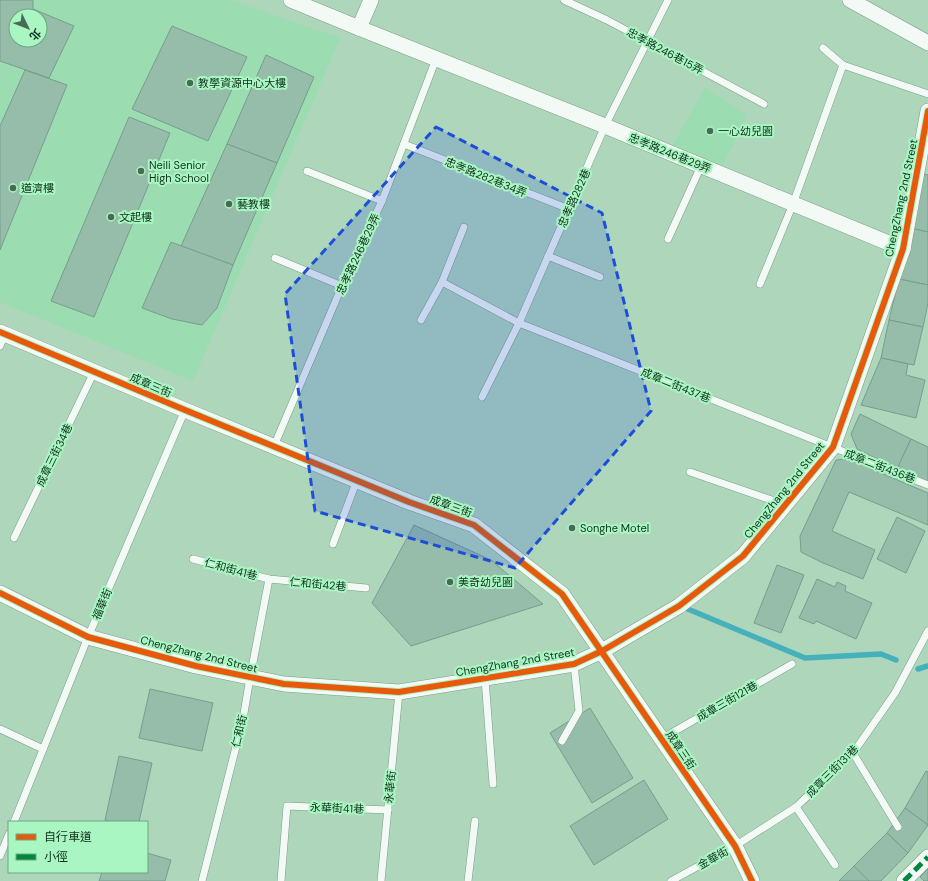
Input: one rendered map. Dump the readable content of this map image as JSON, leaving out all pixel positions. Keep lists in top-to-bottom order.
{
  "streets": {
    "street": ["忠孝路246巷29弄", "ChengZhang 2nd Street", "成章三街"],
    "lane": [
      "忠孝路246巷15弄",
      "忠孝路282巷34弄",
      "忠孝路282巷",
      "成章二街437巷",
      "成章三街34巷",
      "成章二街436巷",
      "仁和街41巷",
      "仁和街42巷",
      "福華街",
      "成章三街121巷",
      "仁和街",
      "成章三街131巷",
      "永華街",
      "永華街41巷",
      "金華街"
    ]
  },
  "crossings": [
    ["忠孝路246巷15弄", "忠孝路282巷"],
    ["忠孝路246巷29弄", "忠孝路282巷34弄"],
    ["忠孝路246巷29弄", "忠孝路282巷"],
    ["忠孝路246巷29弄", "ChengZhang 2nd Street"],
    ["忠孝路246巷29弄", "成章三街"],
    ["忠孝路282巷34弄", "忠孝路282巷"],
    ["忠孝路282巷", "成章二街437巷"],
    ["ChengZhang 2nd Street", "成章三街"],
    ["ChengZhang 2nd Street", "成章二街437巷"],
    ["ChengZhang 2nd Street", "成章二街436巷"],
    ["ChengZhang 2nd Street", "福華街"],
    ["ChengZhang 2nd Street", "仁和街"],
    ["ChengZhang 2nd Street", "永華街"],
    ["成章三街", "成章三街34巷"],
    ["成章三街", "福華街"],
    ["成章三街", "成章三街121巷"],
    ["成章三街", "成章三街131巷"],
    ["成章三街", "金華街"],
    ["成章二街437巷", "成章二街436巷"],
    ["仁和街41巷", "仁和街42巷"],
    ["仁和街41巷", "仁和街"],
    ["仁和街42巷", "仁和街"],
    ["成章三街131巷", "金華街"],
    ["永華街", "永華街41巷"]
  ],
  "places": [
    "教學資源中心大樓",
    "一心幼兒園",
    "Neili Senior High School",
    "道濟樓",
    "藝教樓",
    "文起樓",
    "Songhe Motel",
    "美奇幼兒園"
  ],
  "legend": ["自行車道", "小徑"],
  "north": "bottom right"
}
